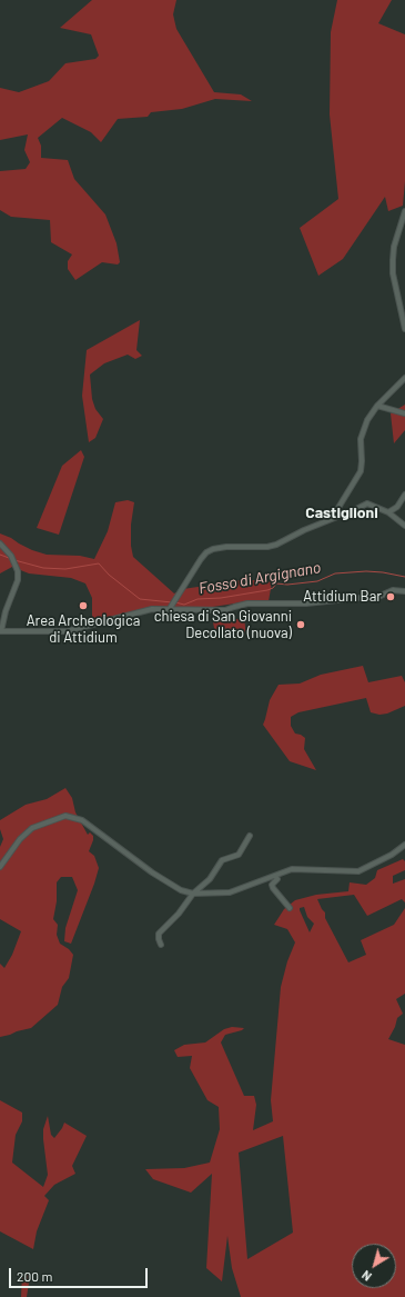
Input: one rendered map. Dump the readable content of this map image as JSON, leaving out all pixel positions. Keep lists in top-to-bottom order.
{
  "districts": ["Castiglioni"],
  "water": ["Fosso di Argignano"],
  "places": ["Attidium Bar", "Area Archeologica di Attidium", "chiesa di San Giovanni Decollato (nuova)"],
  "scale_bar": "200 m",
  "north": "bottom left"
}
